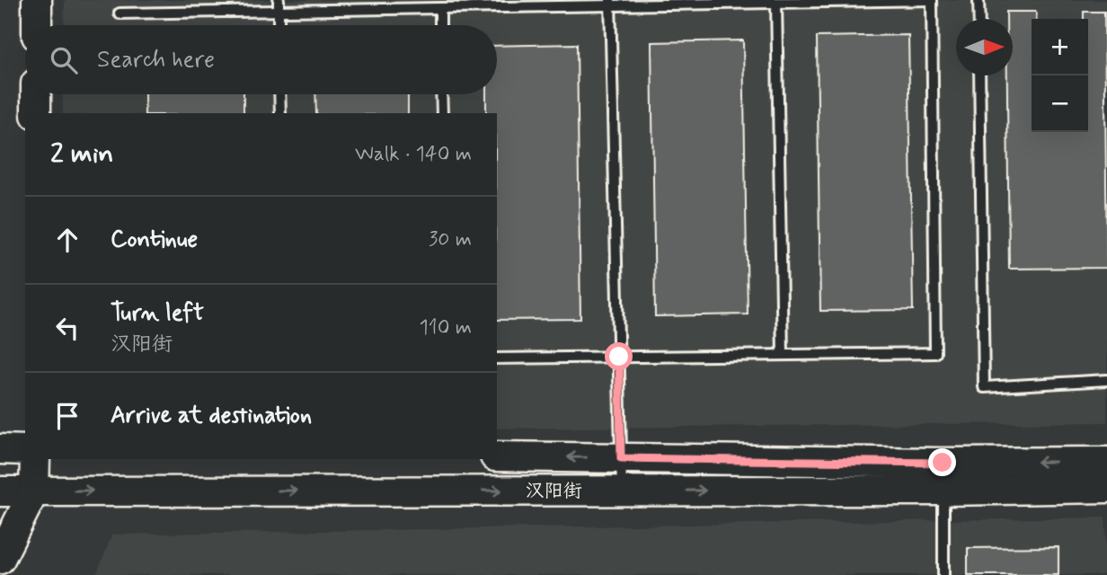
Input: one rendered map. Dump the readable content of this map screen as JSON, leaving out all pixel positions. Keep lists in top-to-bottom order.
{
  "streets": {
    "main road": ["汉阳街"]
  },
  "north": "right",
  "page": {
    "map_buttons": ["+", "−"],
    "search": "Search here",
    "heading": ["2 min", "Walk · 140 m"],
    "list": [
      ["Continue", "30 m"],
      ["Turn left", "汉阳街", "110 m"],
      "Arrive at destination"
    ]
  }
}
